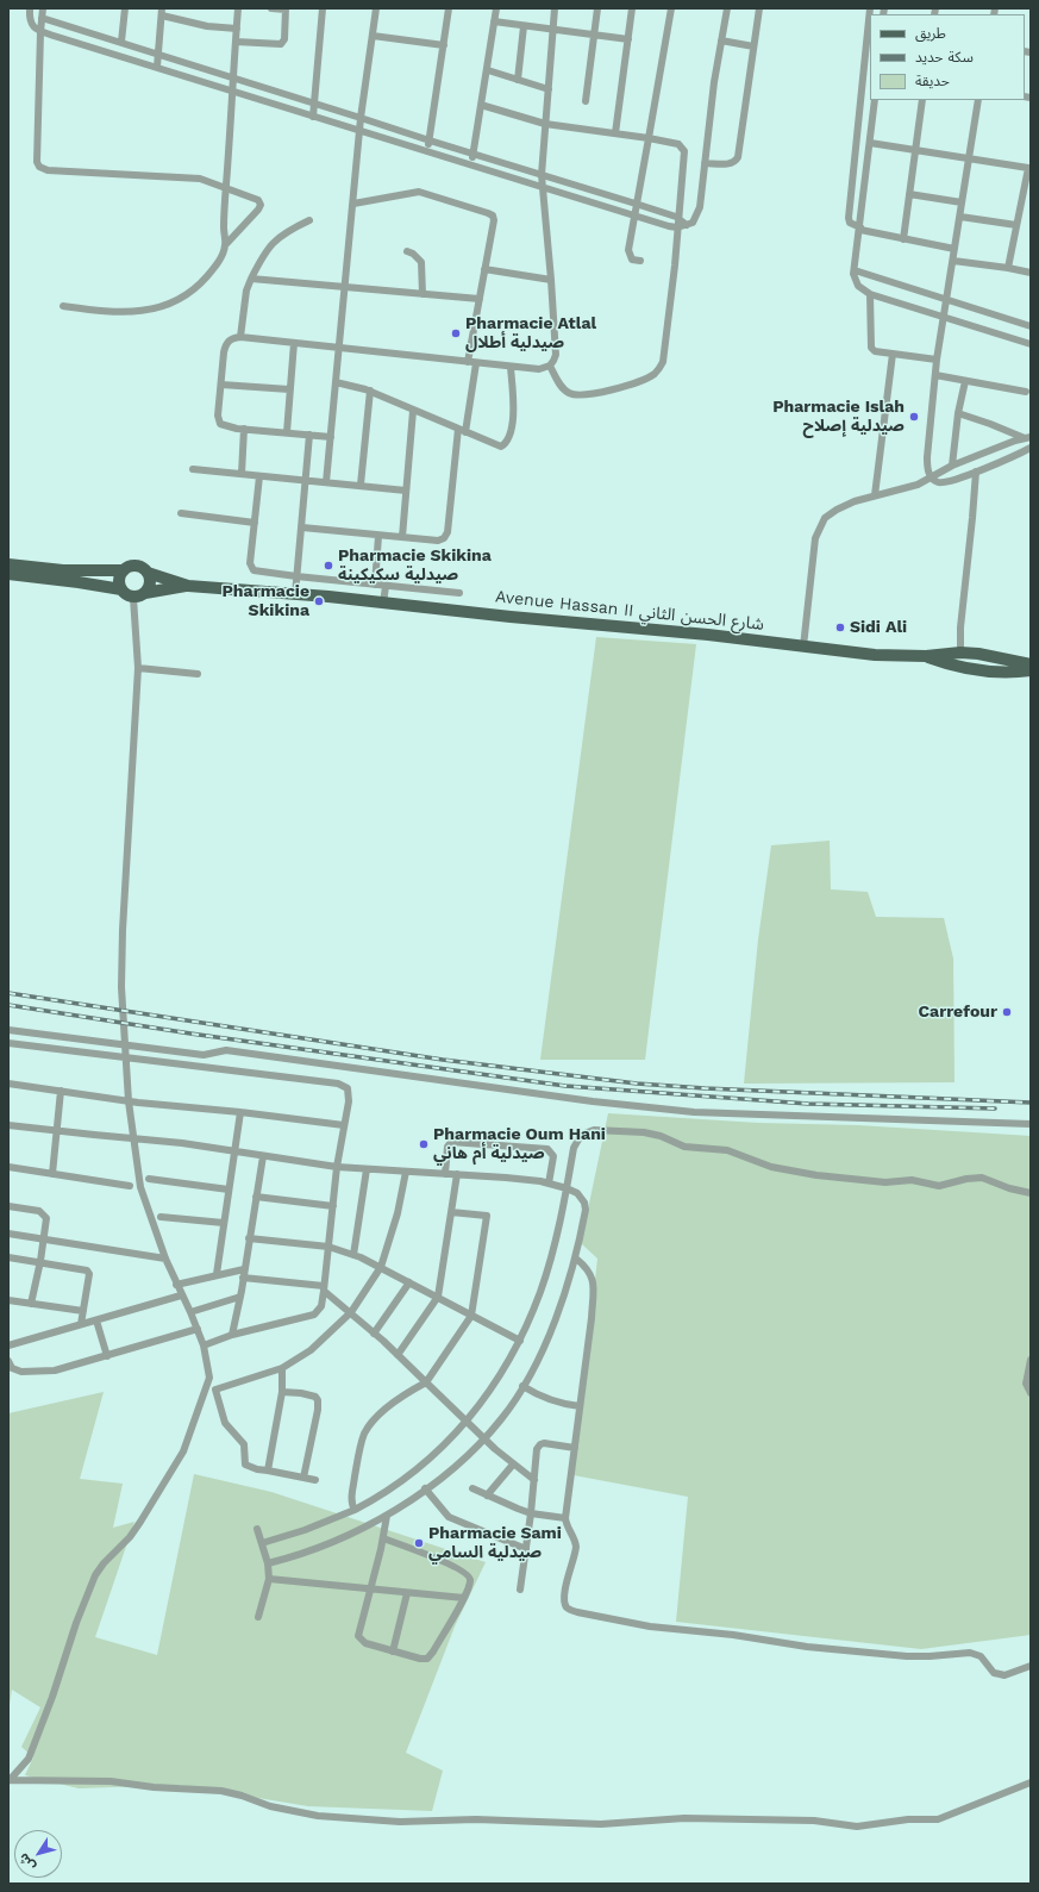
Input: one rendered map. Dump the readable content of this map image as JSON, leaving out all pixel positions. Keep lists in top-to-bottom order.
{
  "streets": {
    "main road": ["Avenue Hassan II شارع الحسن الثاني"]
  },
  "places": [
    "Pharmacie Atlal صيدلية أطلال",
    "Pharmacie Islah صيدلية إصلاح",
    "Pharmacie Skikina صيدلية سكيكينة",
    "Pharmacie Skikina",
    "Sidi Ali",
    "Carrefour",
    "Pharmacie Oum Hani صيدلية أم هاني",
    "Pharmacie Sami صيدلية السامي"
  ],
  "legend": ["طريق", "سكة حديد", "حديقة"],
  "north": "bottom left"
}
